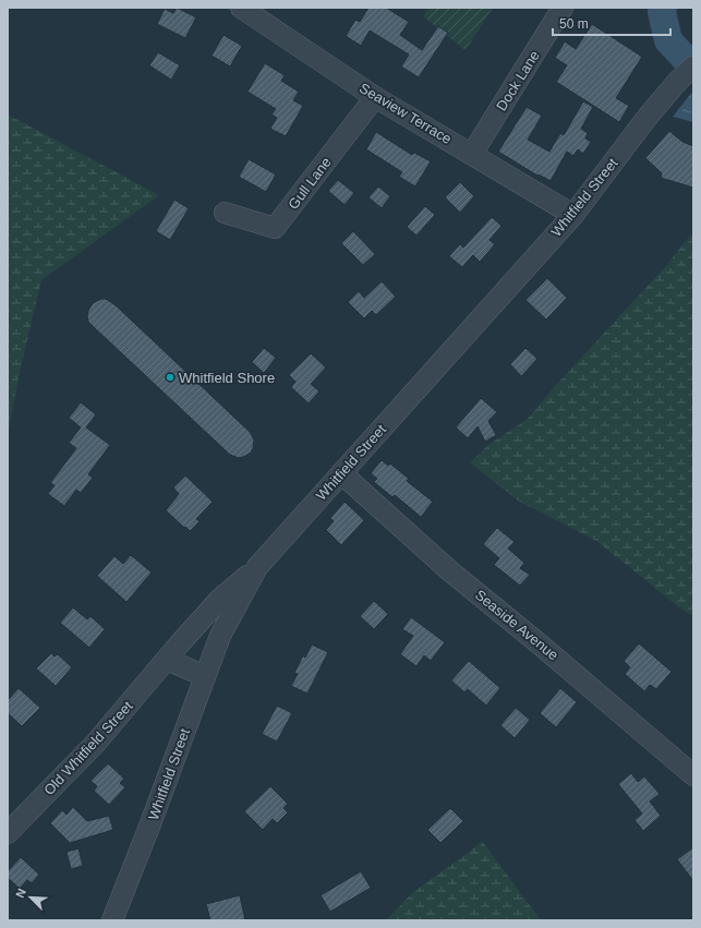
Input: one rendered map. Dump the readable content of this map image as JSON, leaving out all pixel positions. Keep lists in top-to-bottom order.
{
  "streets": {
    "street": [
      "Dock Lane",
      "Seaview Terrace",
      "Gull Lane",
      "Whitfield Street",
      "Seaside Avenue",
      "Old Whitfield Street"
    ]
  },
  "crossings": [
    ["Dock Lane", "Seaview Terrace"],
    ["Seaview Terrace", "Gull Lane"],
    ["Seaview Terrace", "Whitfield Street"],
    ["Whitfield Street", "Seaside Avenue"],
    ["Whitfield Street", "Old Whitfield Street"]
  ],
  "places": ["Whitfield Shore"],
  "scale_bar": "50 m",
  "north": "top left"
}
